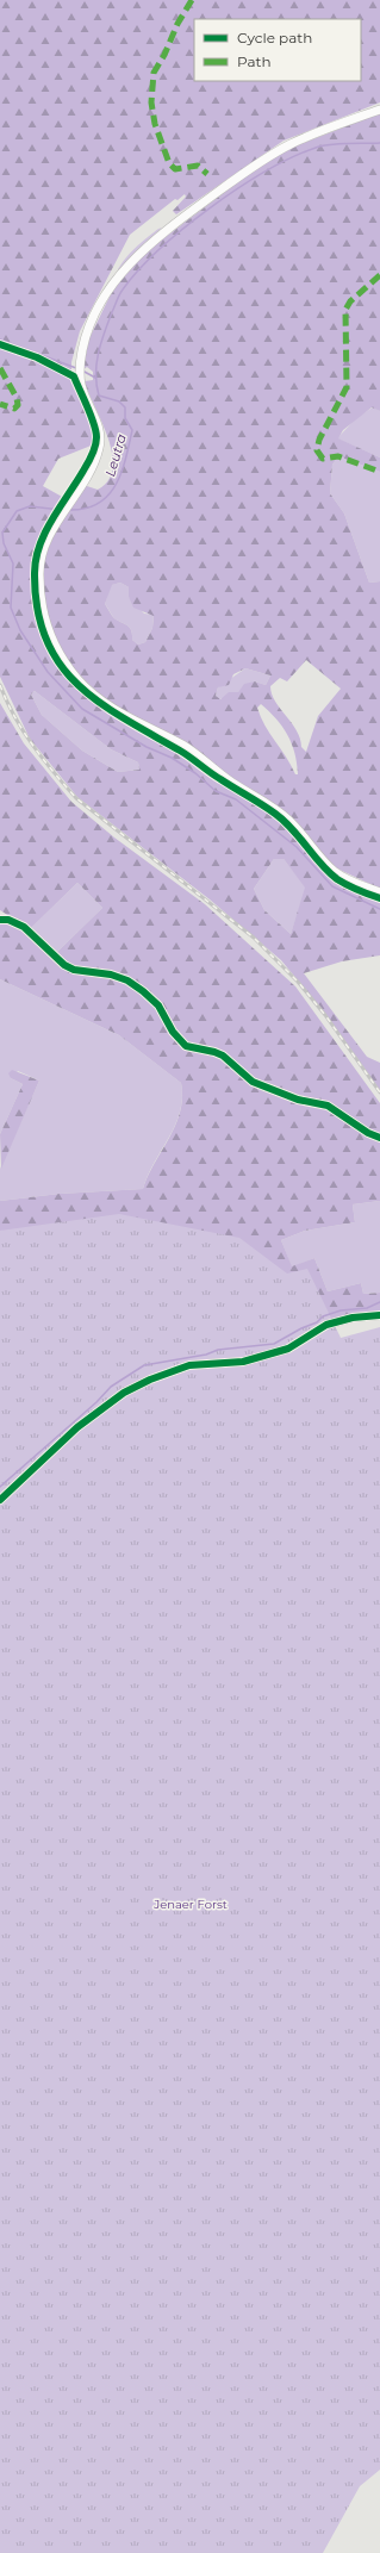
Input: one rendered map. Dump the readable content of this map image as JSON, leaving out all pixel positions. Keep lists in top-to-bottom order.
{
  "water": ["Leutra"],
  "parks": ["Jenaer Forst"],
  "legend": ["Cycle path", "Path"]
}
